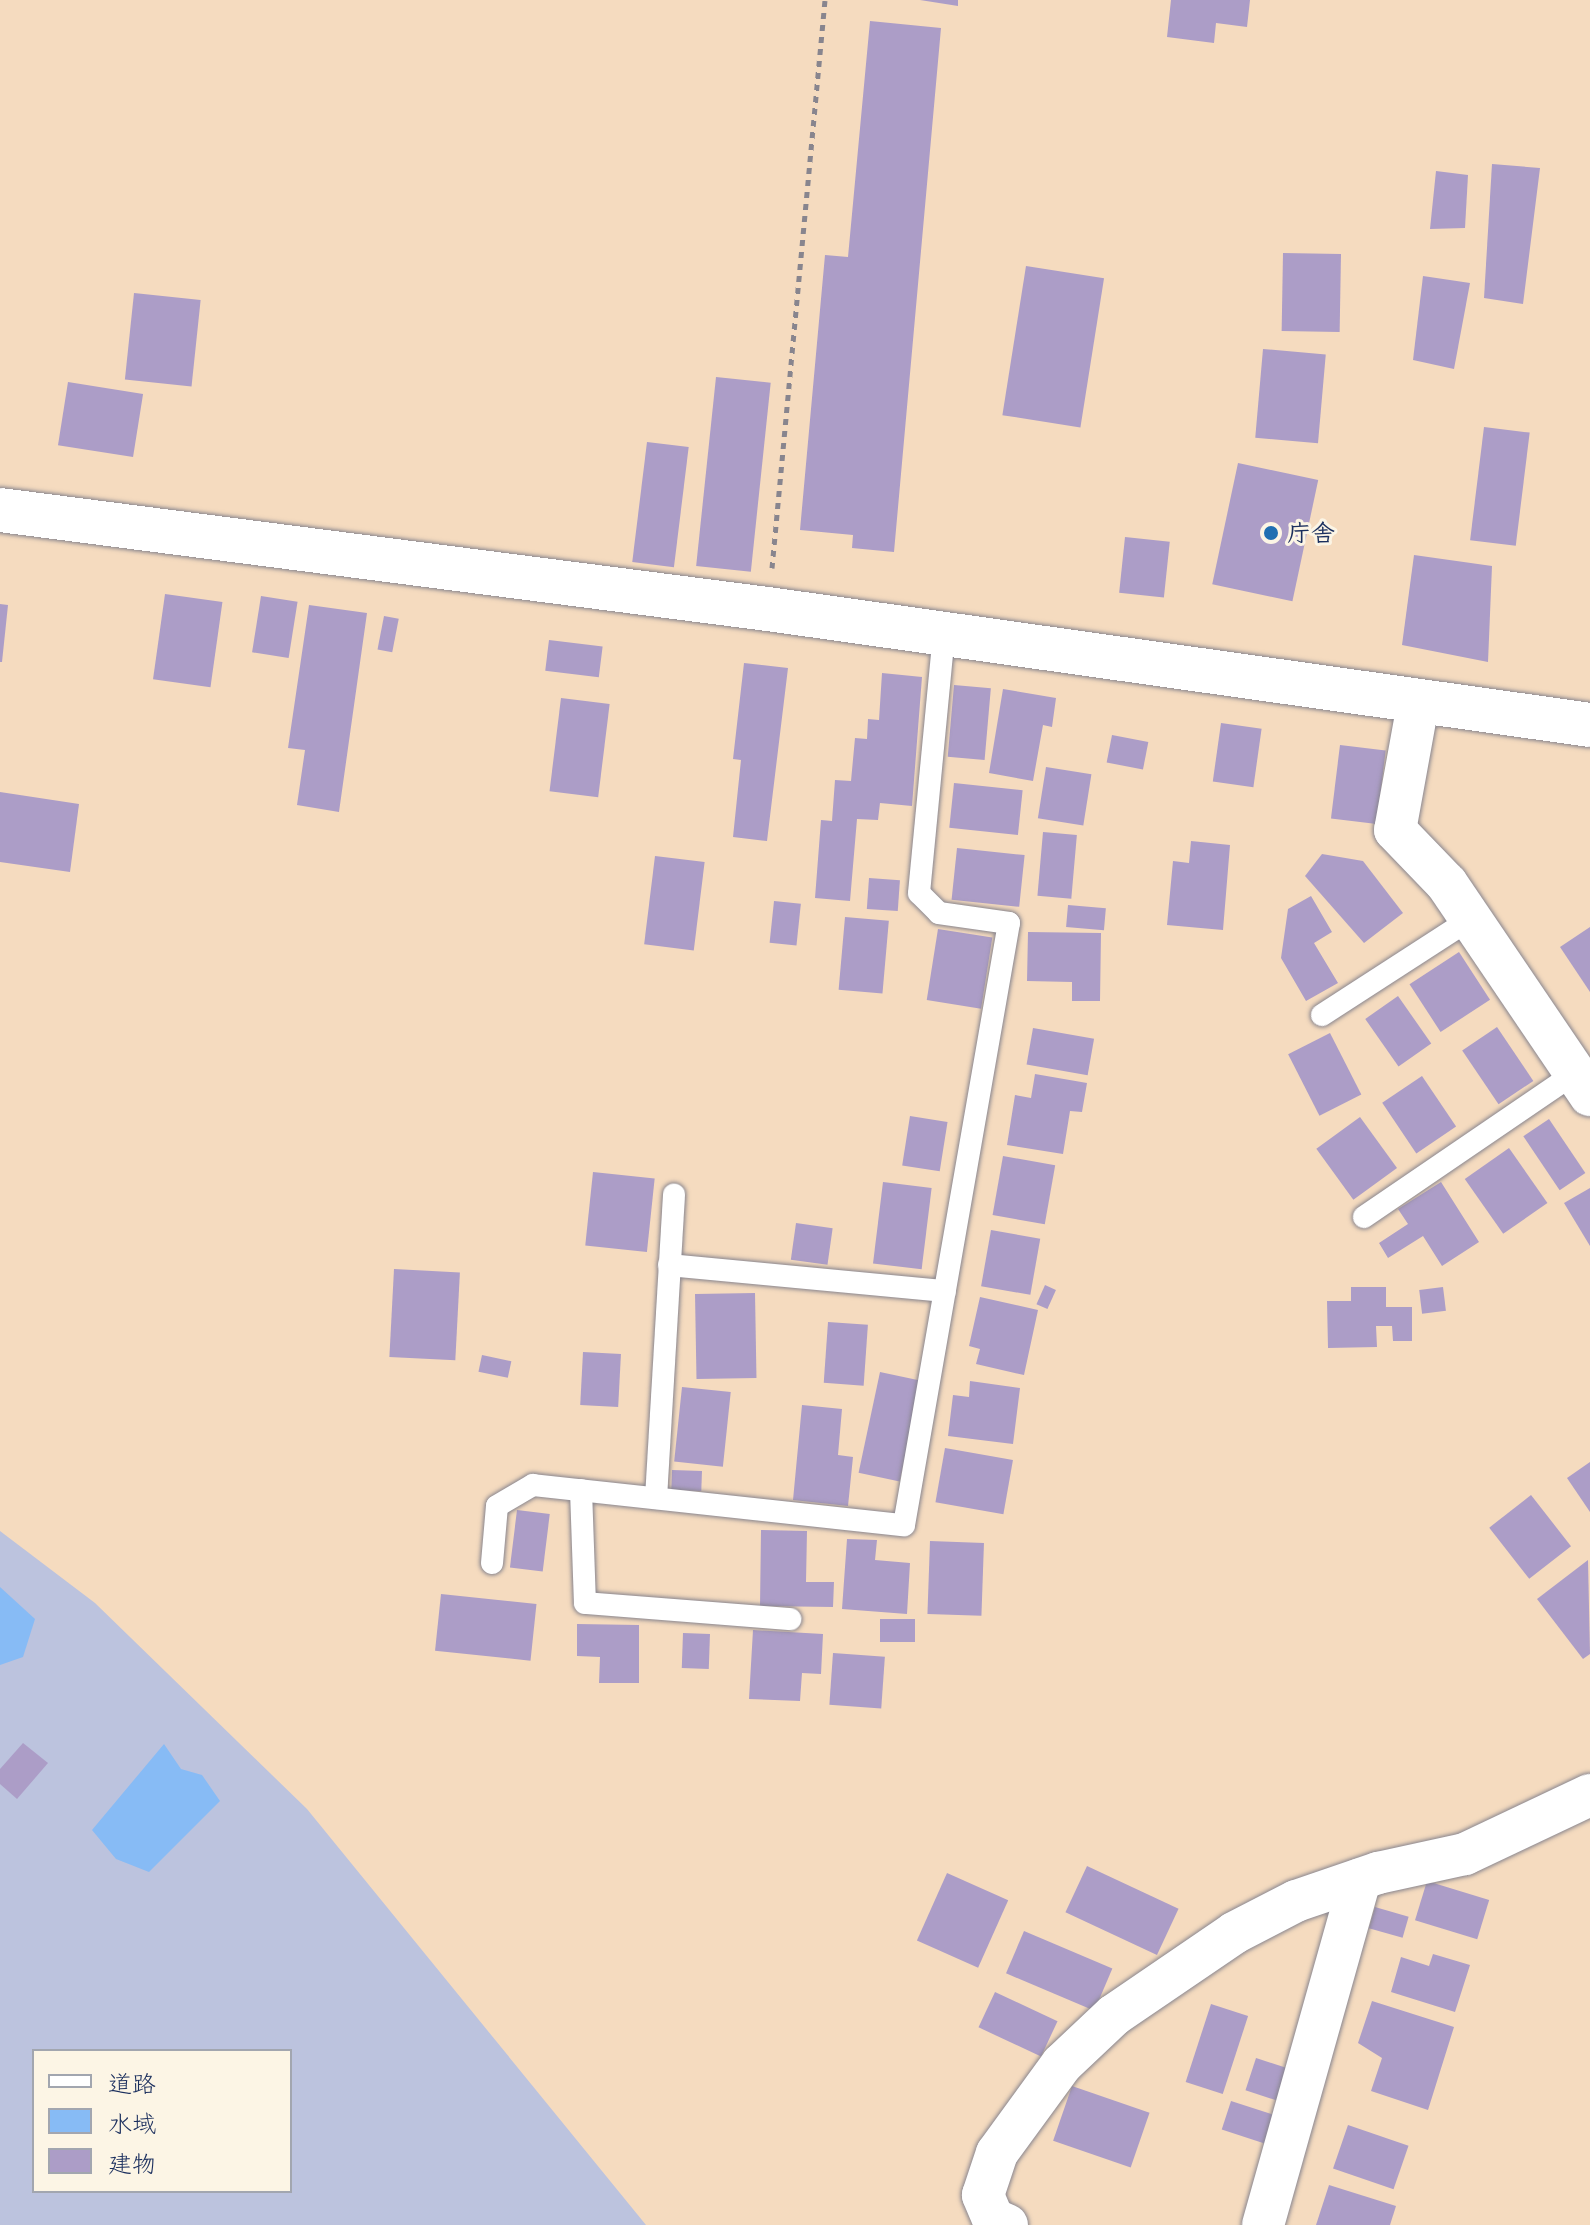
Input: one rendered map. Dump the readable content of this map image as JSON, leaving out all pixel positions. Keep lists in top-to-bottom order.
{
  "places": ["庁舎"],
  "legend": ["道路", "水域", "建物"]
}
